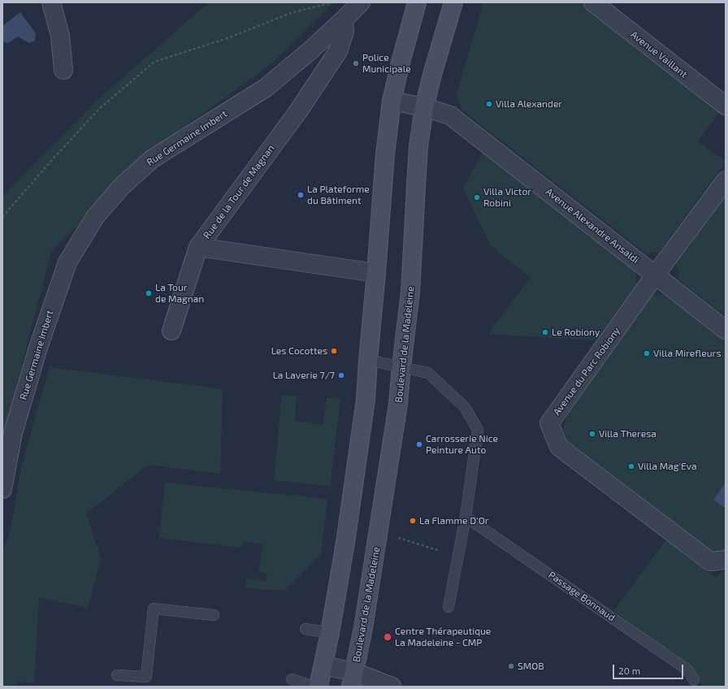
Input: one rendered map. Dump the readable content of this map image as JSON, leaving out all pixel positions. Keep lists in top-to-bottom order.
{
  "streets": {
    "street": [
      "Avenue Vaillant",
      "Rue Germaine Imbert",
      "Rue de la Tour de Magnan",
      "Avenue Alexandre Ansaldi",
      "Boulevard de la Madeleine",
      "Avenue du Parc Robiony"
    ],
    "lane": ["Passage Bonnaud"]
  },
  "crossings": [
    ["Rue Germaine Imbert", "Rue de la Tour de Magnan"],
    ["Avenue Alexandre Ansaldi", "Boulevard de la Madeleine"],
    ["Avenue Alexandre Ansaldi", "Avenue du Parc Robiony"]
  ],
  "places": [
    "Police Municipale",
    "Villa Alexander",
    "La Plateforme du Bâtiment",
    "Villa Victor Robini",
    "La Tour de Magnan",
    "Le Robiony",
    "Les Cocottes",
    "Villa Mirefleurs",
    "La Laverie 7/7",
    "Villa Theresa",
    "Carrosserie Nice Peinture Auto",
    "Villa Mag'Eva",
    "La Flamme D'Or",
    "Centre Thérapeutique La Madeleine - CMP",
    "SMOB"
  ],
  "scale_bar": "20 m"
}
